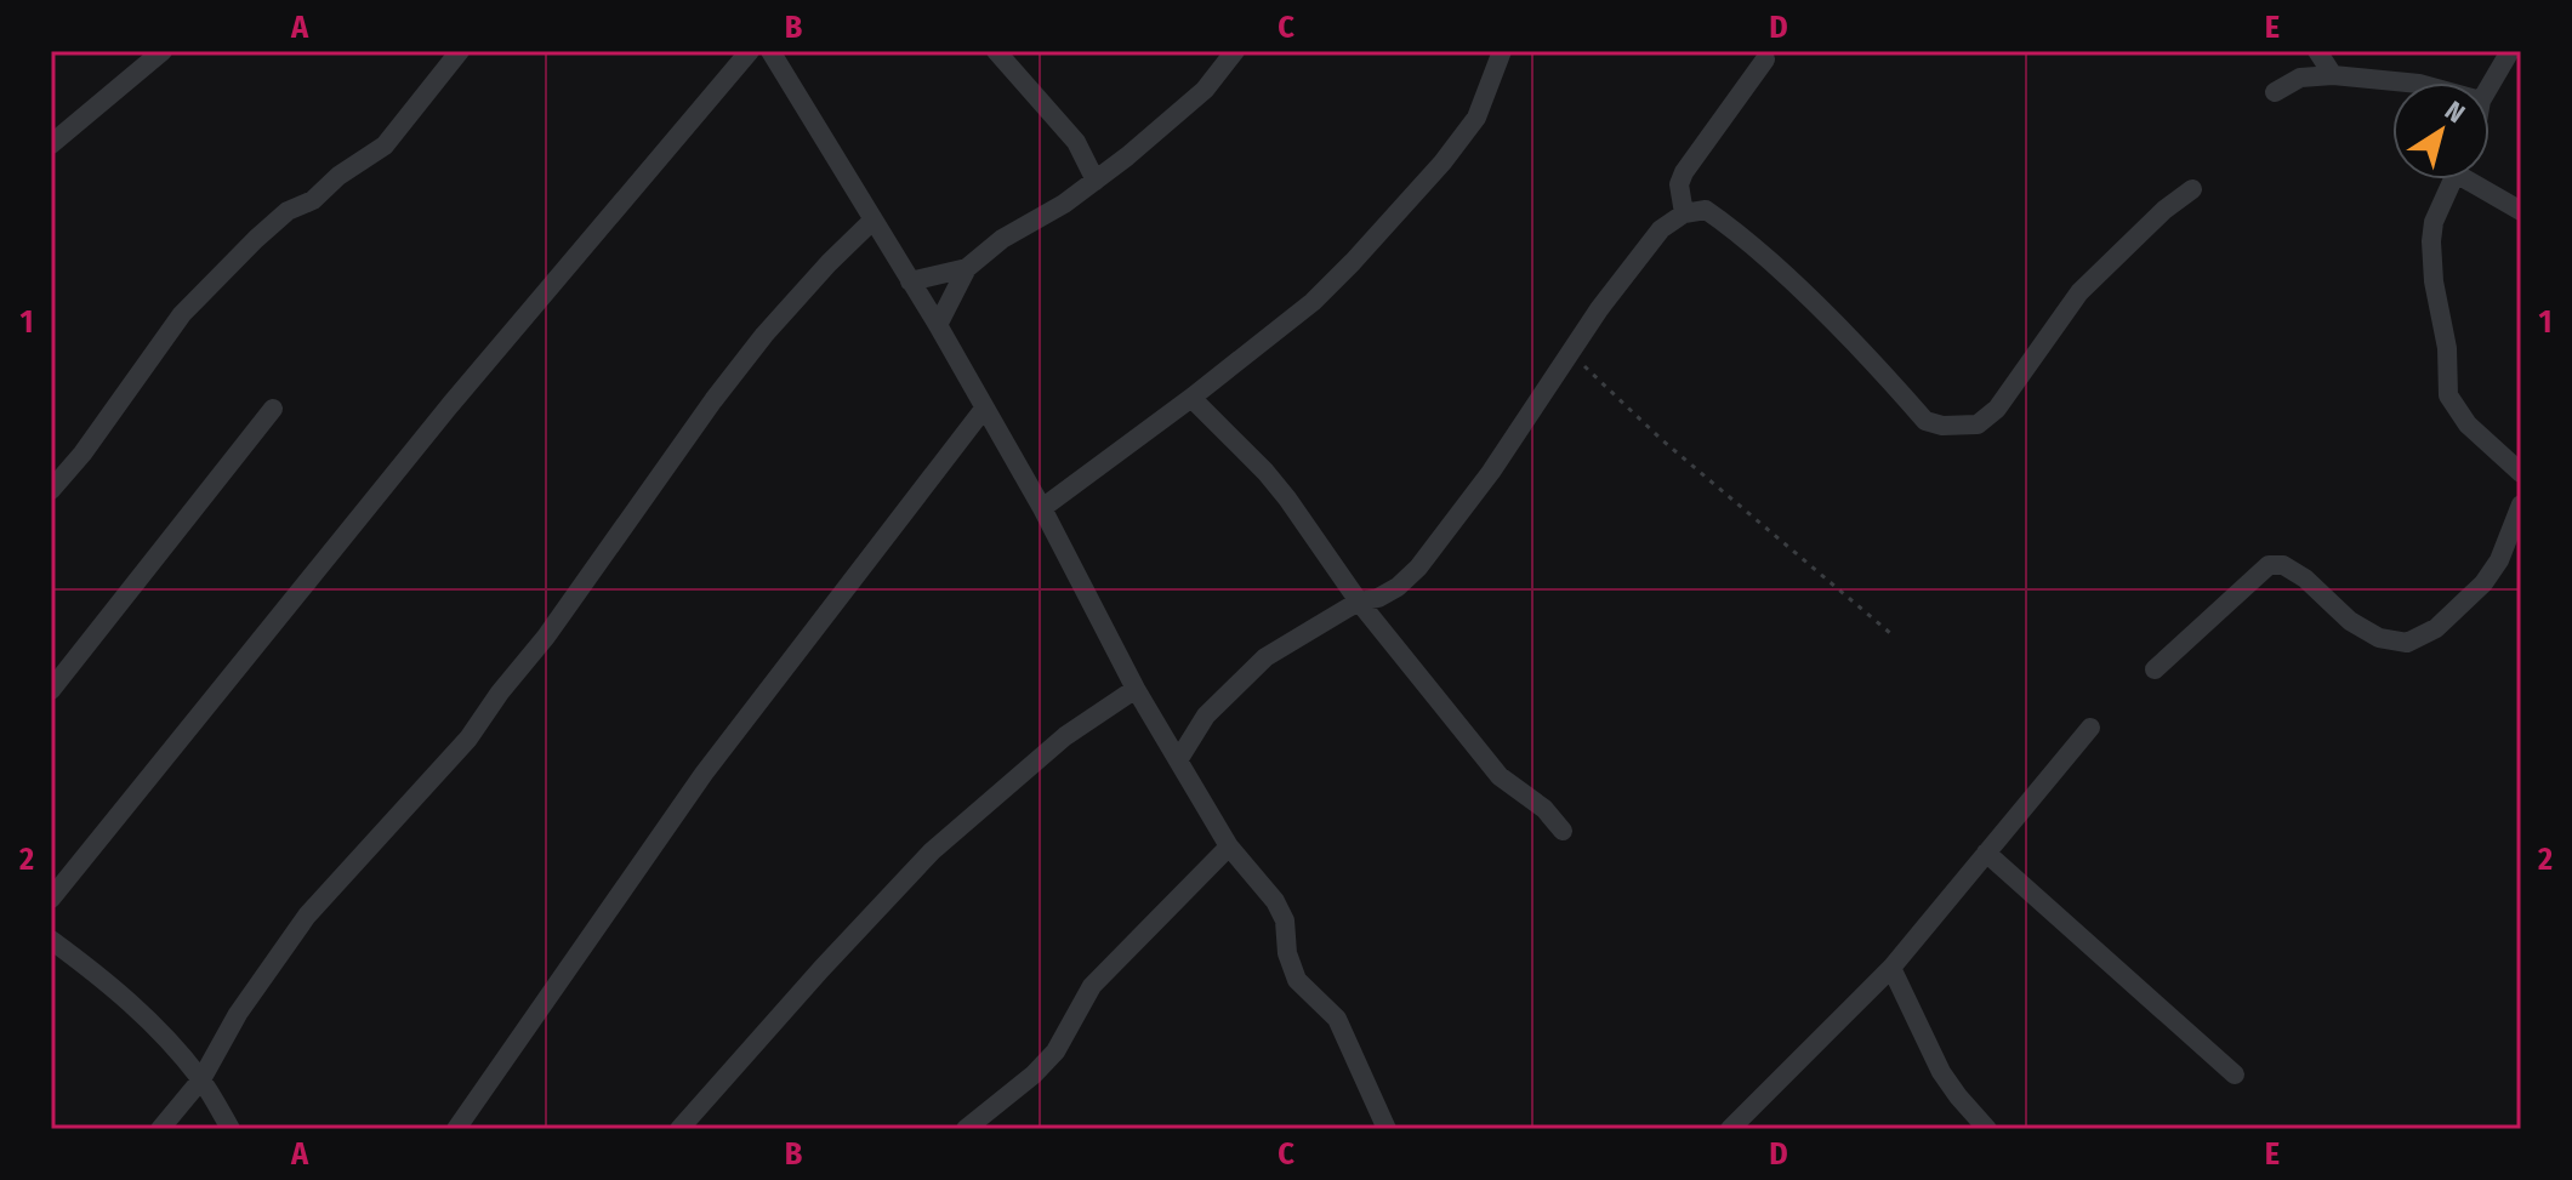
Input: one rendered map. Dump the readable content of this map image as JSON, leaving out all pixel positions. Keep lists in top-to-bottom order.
{
  "north": "top right",
  "grid": {
    "columns": [
      "A",
      "B",
      "C",
      "D",
      "E"
    ],
    "rows": ["1", "2"]
  }
}
